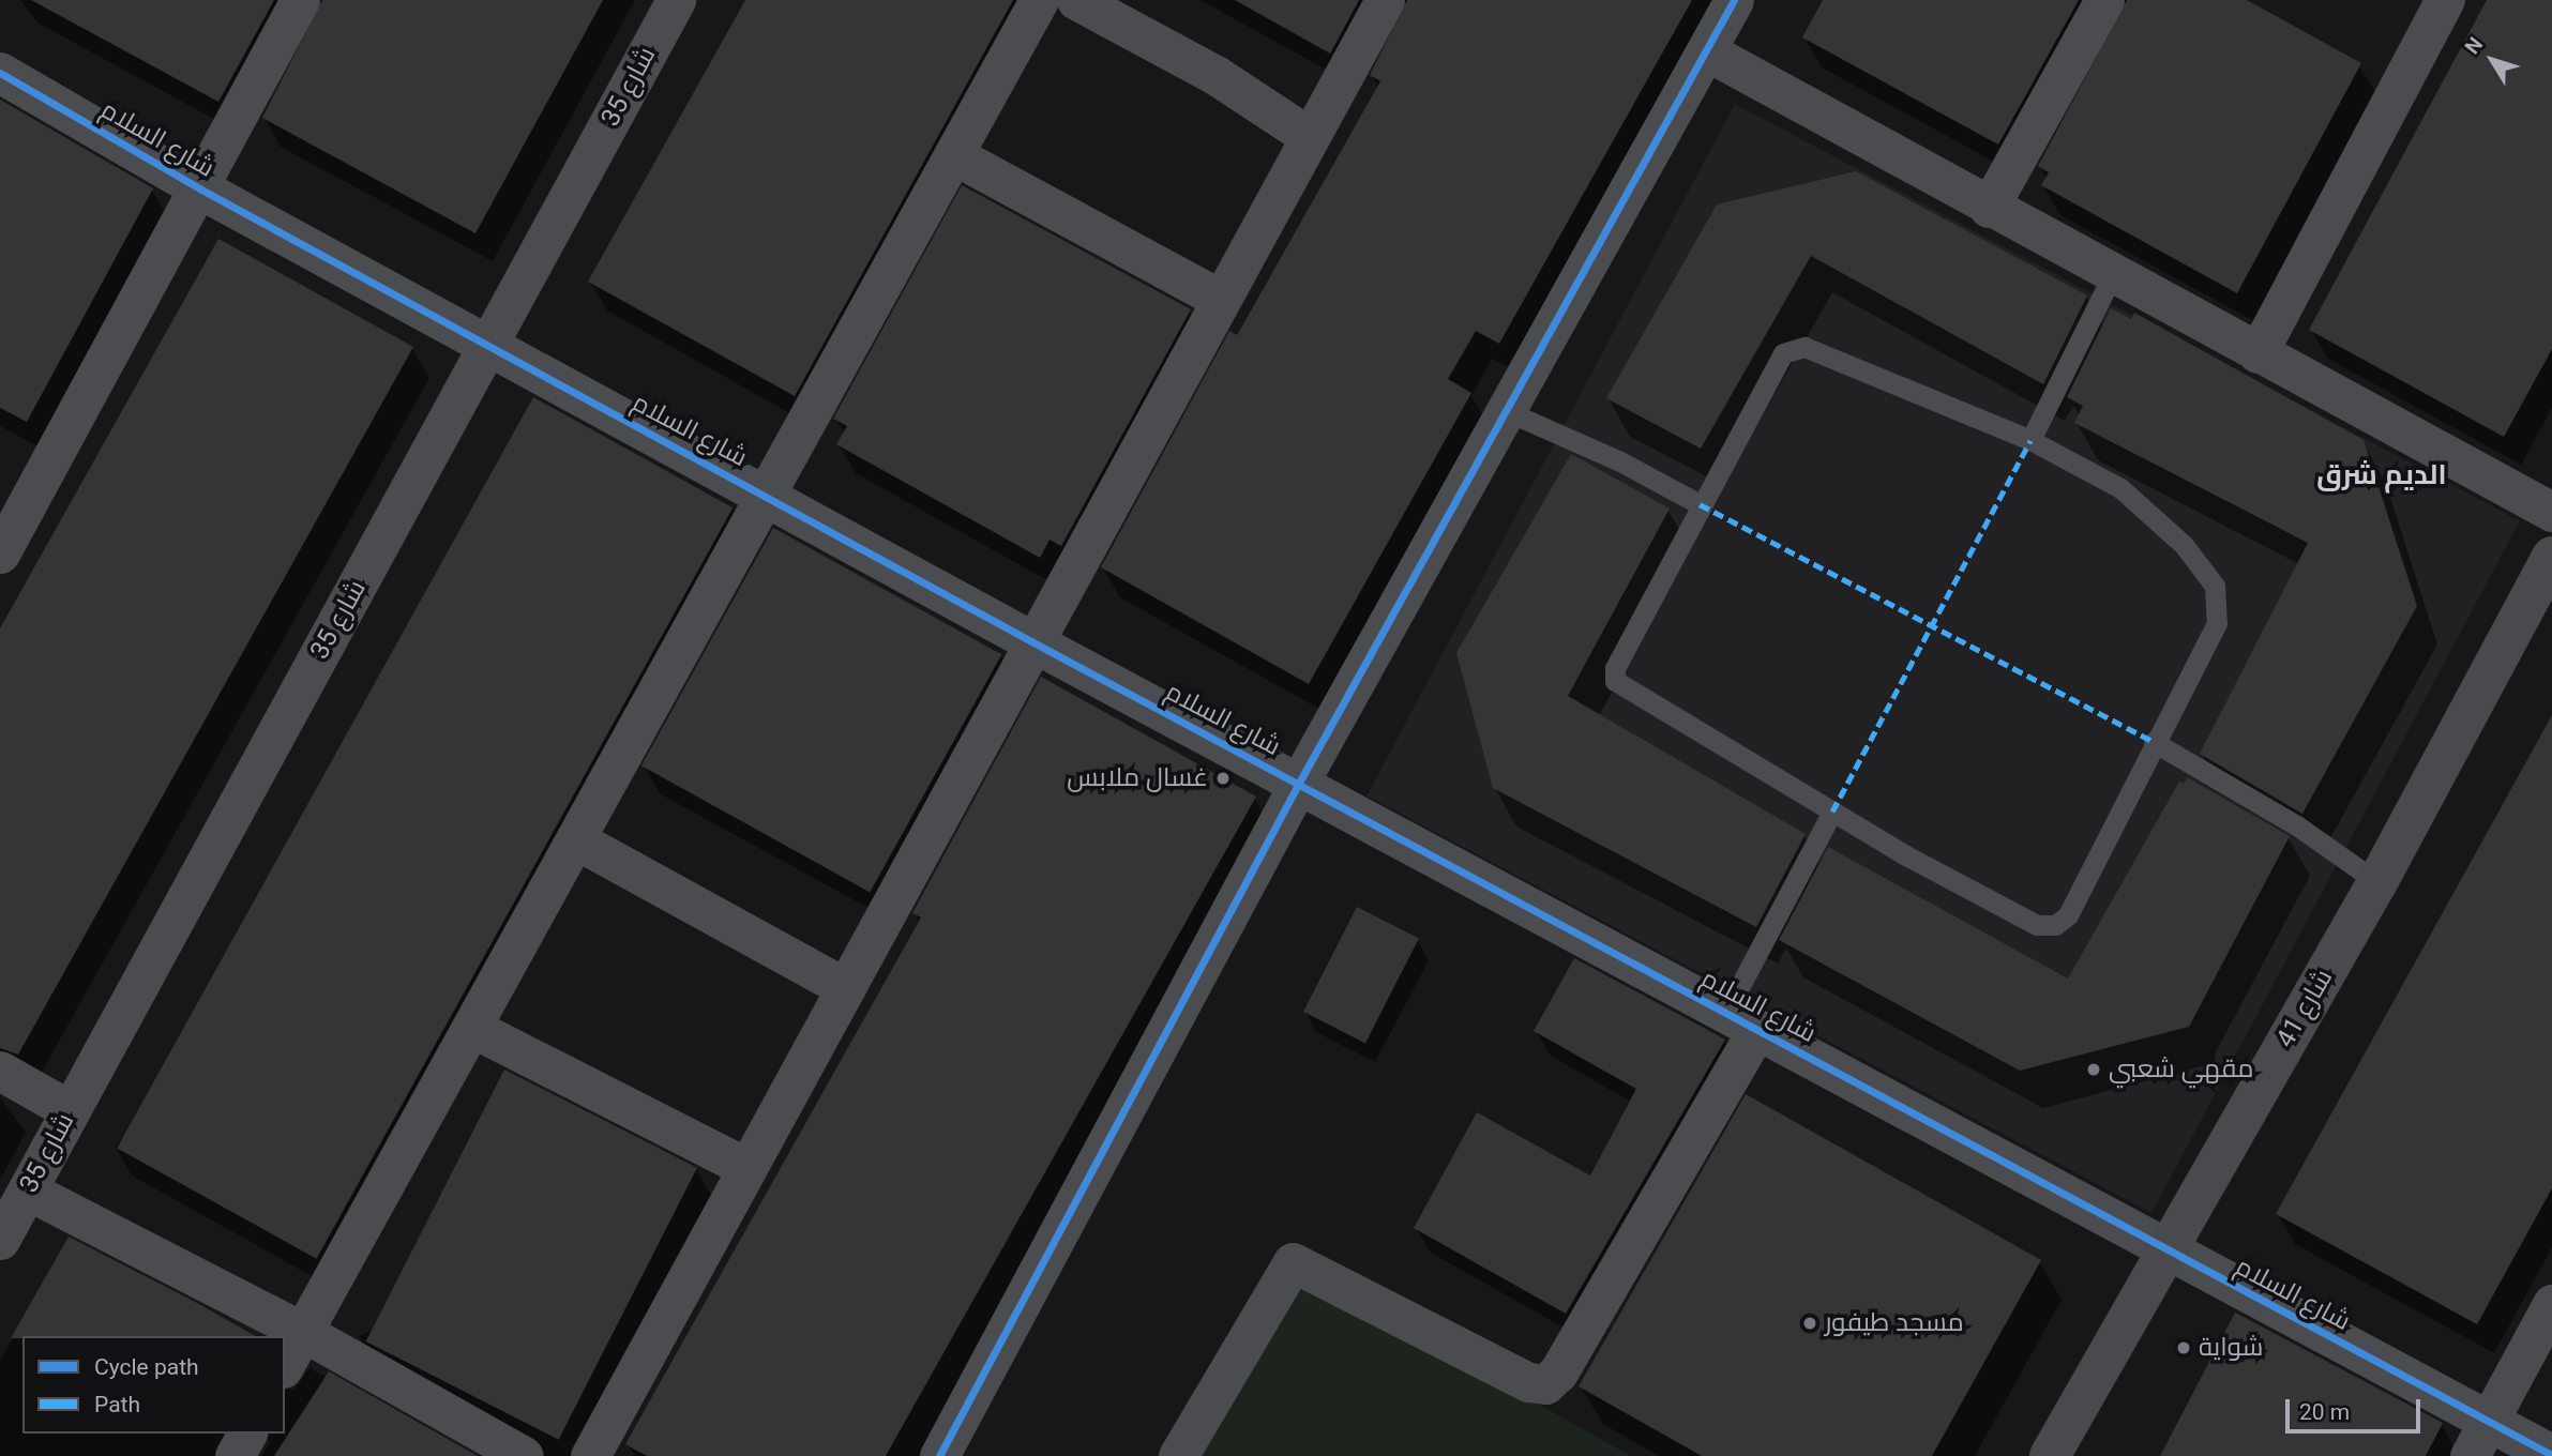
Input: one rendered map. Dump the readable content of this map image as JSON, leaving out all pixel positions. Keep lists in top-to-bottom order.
{
  "streets": {
    "main road": ["شارع 41"],
    "street": ["شارع 35", "شارع السلام"]
  },
  "crossings": [
    ["شارع 35", "شارع السلام"],
    ["شارع السلام", "شارع 41"]
  ],
  "districts": ["الديم شرق"],
  "places": [
    "غسال ملابس",
    "مقهي شعبي",
    "مسجد طيفور",
    "شواية"
  ],
  "legend": ["Cycle path", "Path"],
  "scale_bar": "20 m",
  "north": "top left"
}
